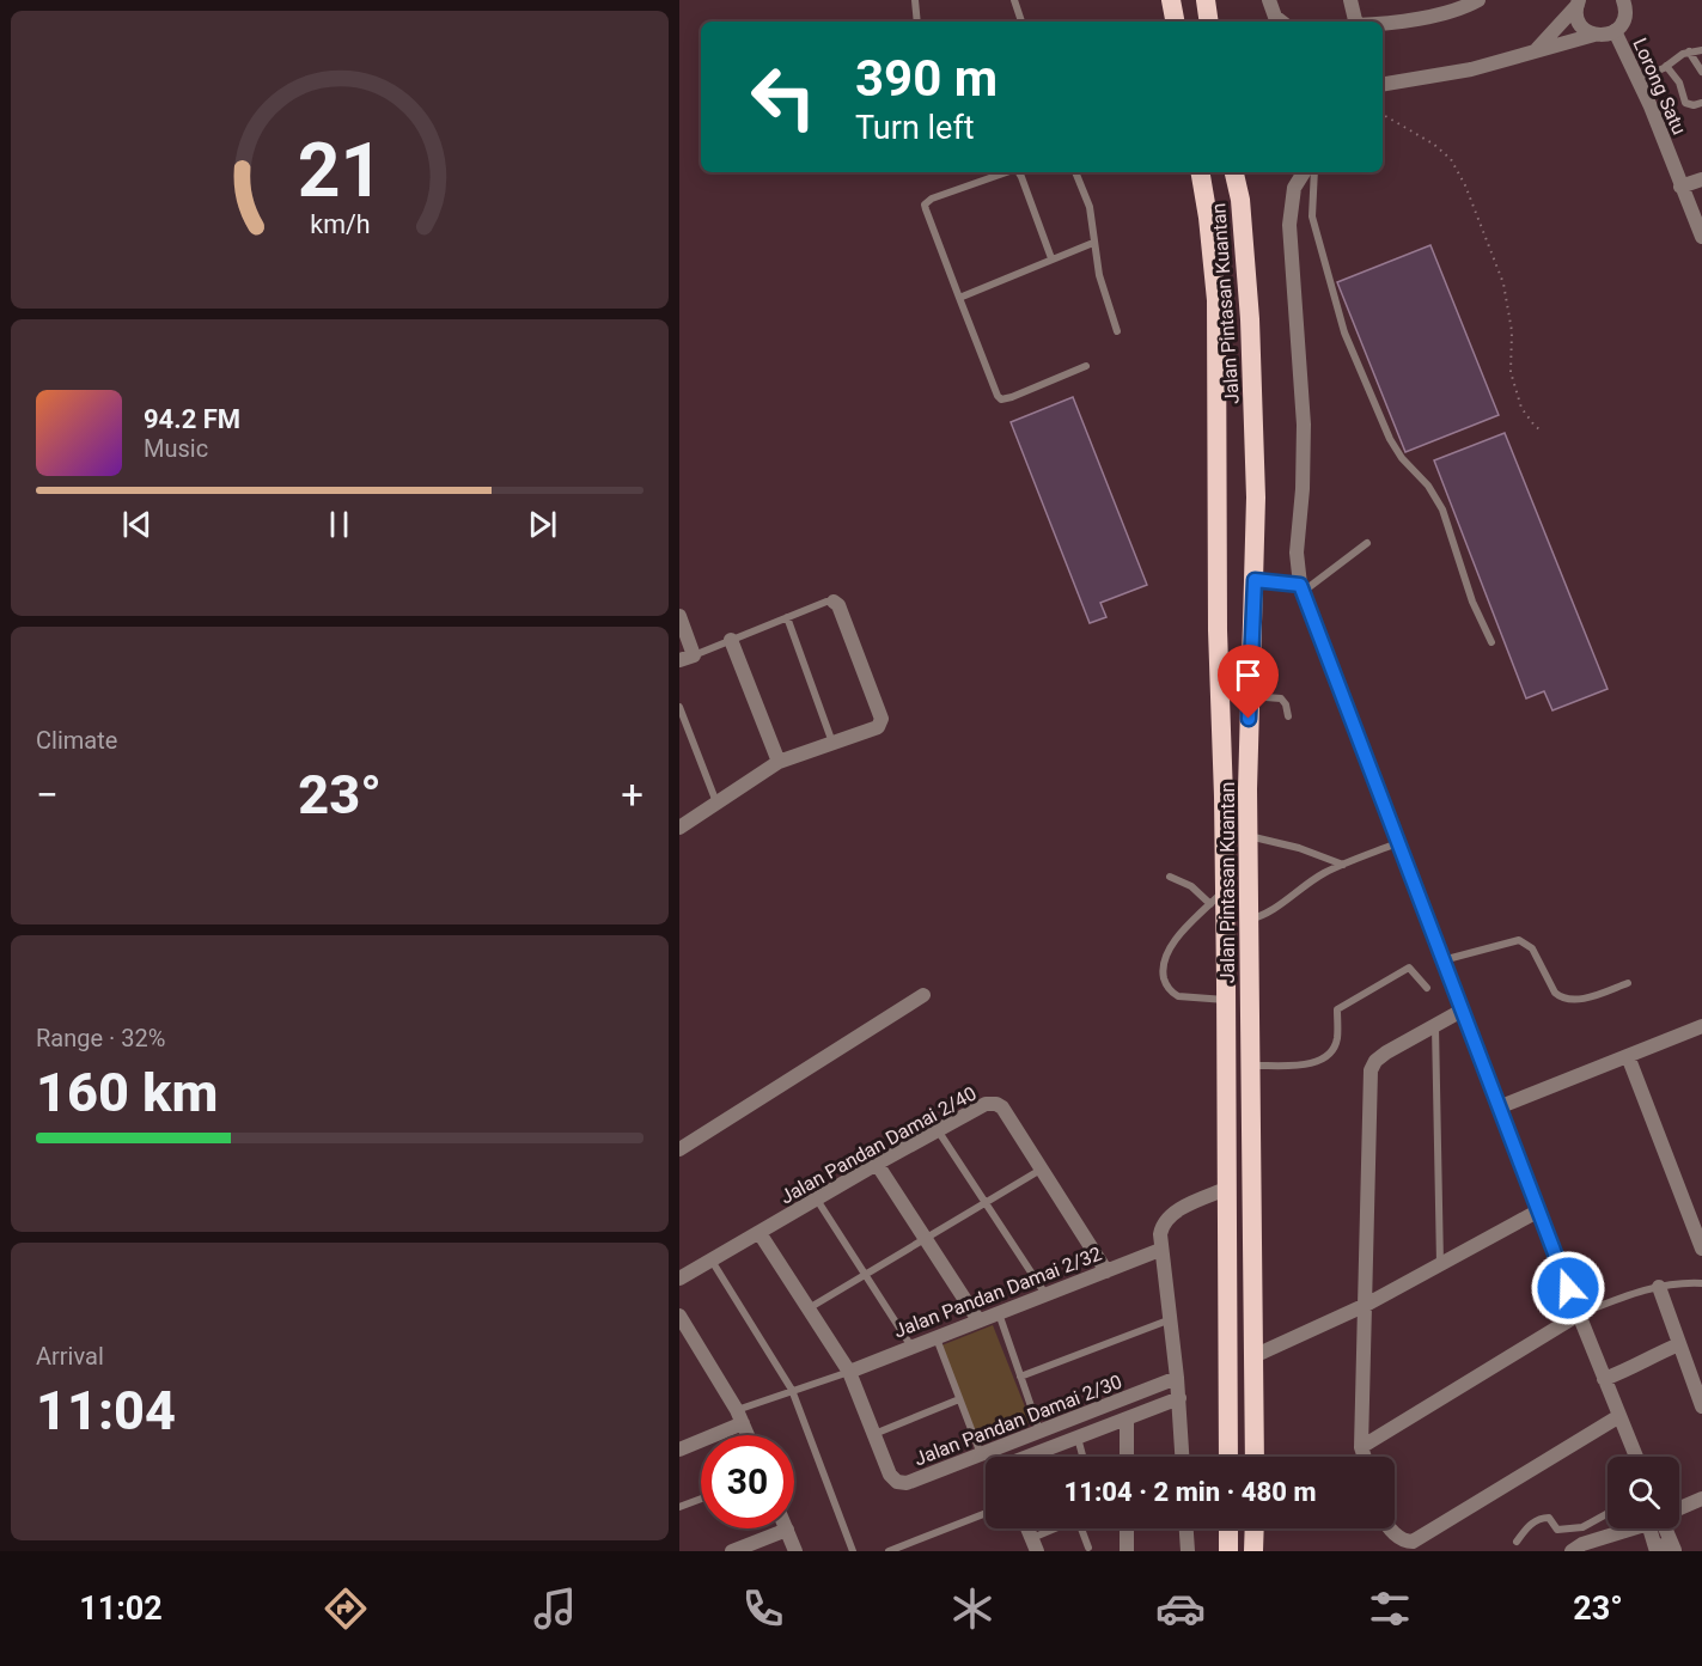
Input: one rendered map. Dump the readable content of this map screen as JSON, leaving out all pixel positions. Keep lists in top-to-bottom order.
{
  "streets": {
    "highway": ["Jalan Pintasan Kuantan"],
    "street": [
      "Lorong Satu",
      "Jalan Pandan Damai 2/40",
      "Jalan Pandan Damai 2/32",
      "Jalan Pandan Damai 2/30"
    ]
  },
  "crossings": [
    ["Jalan Pandan Damai 2/40", "Jalan Pandan Damai 2/32"],
    ["Jalan Pandan Damai 2/40", "Jalan Pandan Damai 2/30"],
    ["Jalan Pandan Damai 2/32", "Jalan Pandan Damai 2/30"]
  ],
  "page": {
    "turn": ["390 m", "Turn left"],
    "song": ["94.2 FM", "Music"],
    "tile": [
      "Climate",
      ["Range · 32%", "160 km"],
      ["Arrival", "11:04"]
    ],
    "heat": ["−", "23°", "+"],
    "limit": "30",
    "trip": "11:04 · 2 min · 480 m",
    "tabs": ["11:02", "23°"],
    "gauge": ["21", "km/h"]
  }
}
